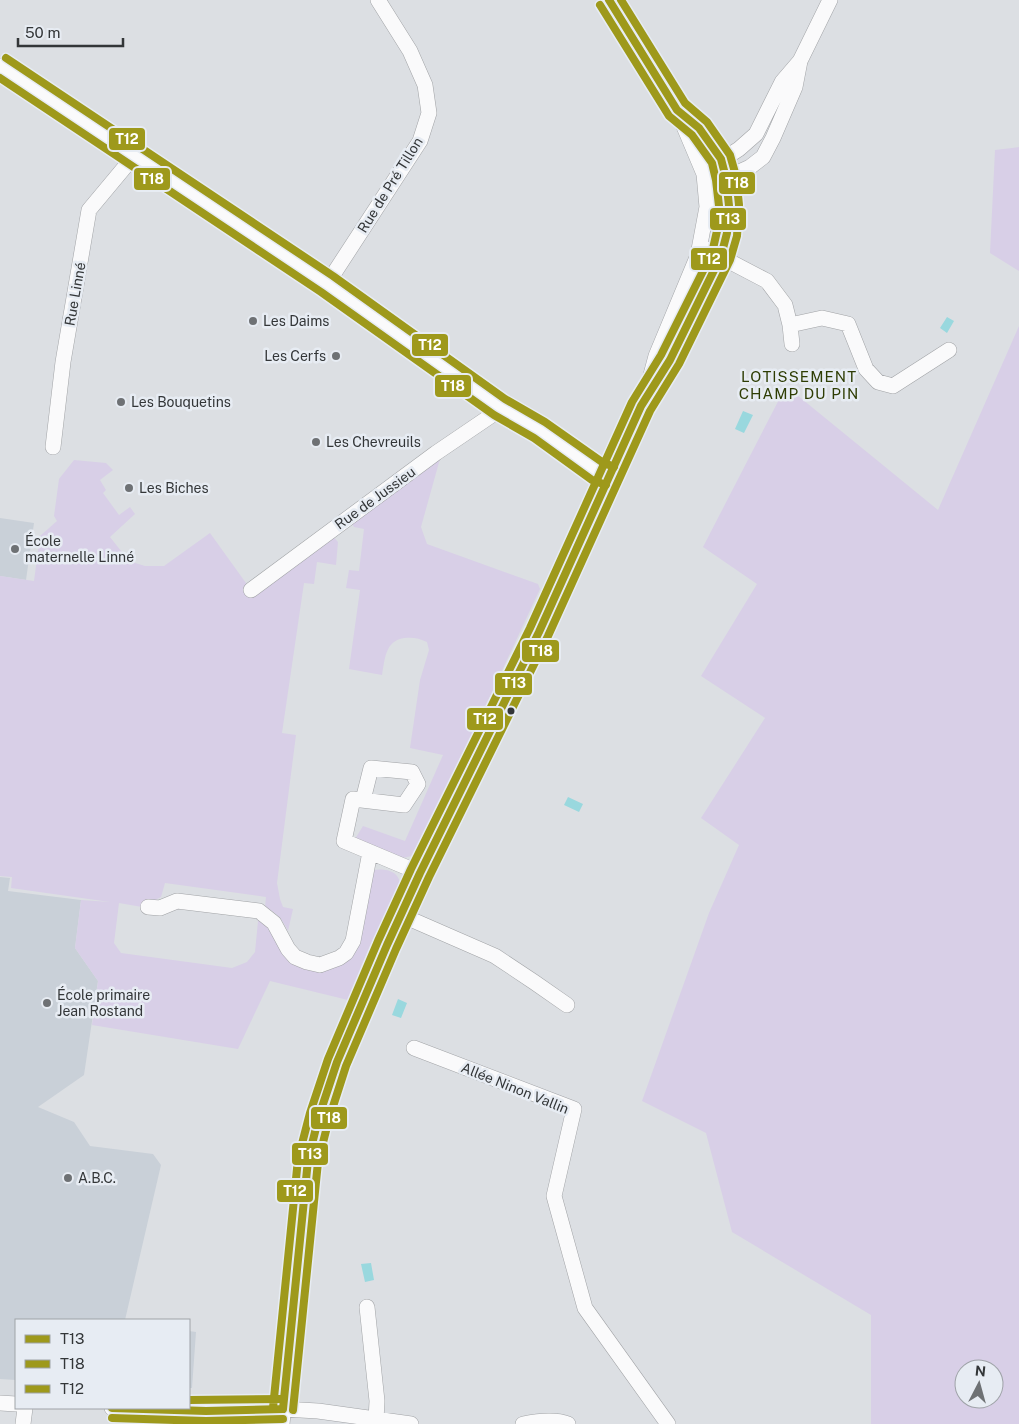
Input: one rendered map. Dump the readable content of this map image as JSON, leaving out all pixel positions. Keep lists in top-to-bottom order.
{
  "streets": {
    "street": [
      "Rue de Pré Tillon",
      "Rue Linné",
      "Rue de Jussieu",
      "Allée Ninon Vallin"
    ]
  },
  "districts": ["LOTISSEMENT CHAMP DU PIN"],
  "places": [
    "Les Daims",
    "Les Cerfs",
    "Les Bouquetins",
    "Les Chevreuils",
    "Les Biches",
    "École maternelle Linné",
    "École primaire Jean Rostand",
    "A.B.C."
  ],
  "lines": ["transit line T13", "transit line T18", "transit line T12"],
  "legend": ["T13", "T18", "T12"],
  "scale_bar": "50 m",
  "north": "top"
}
